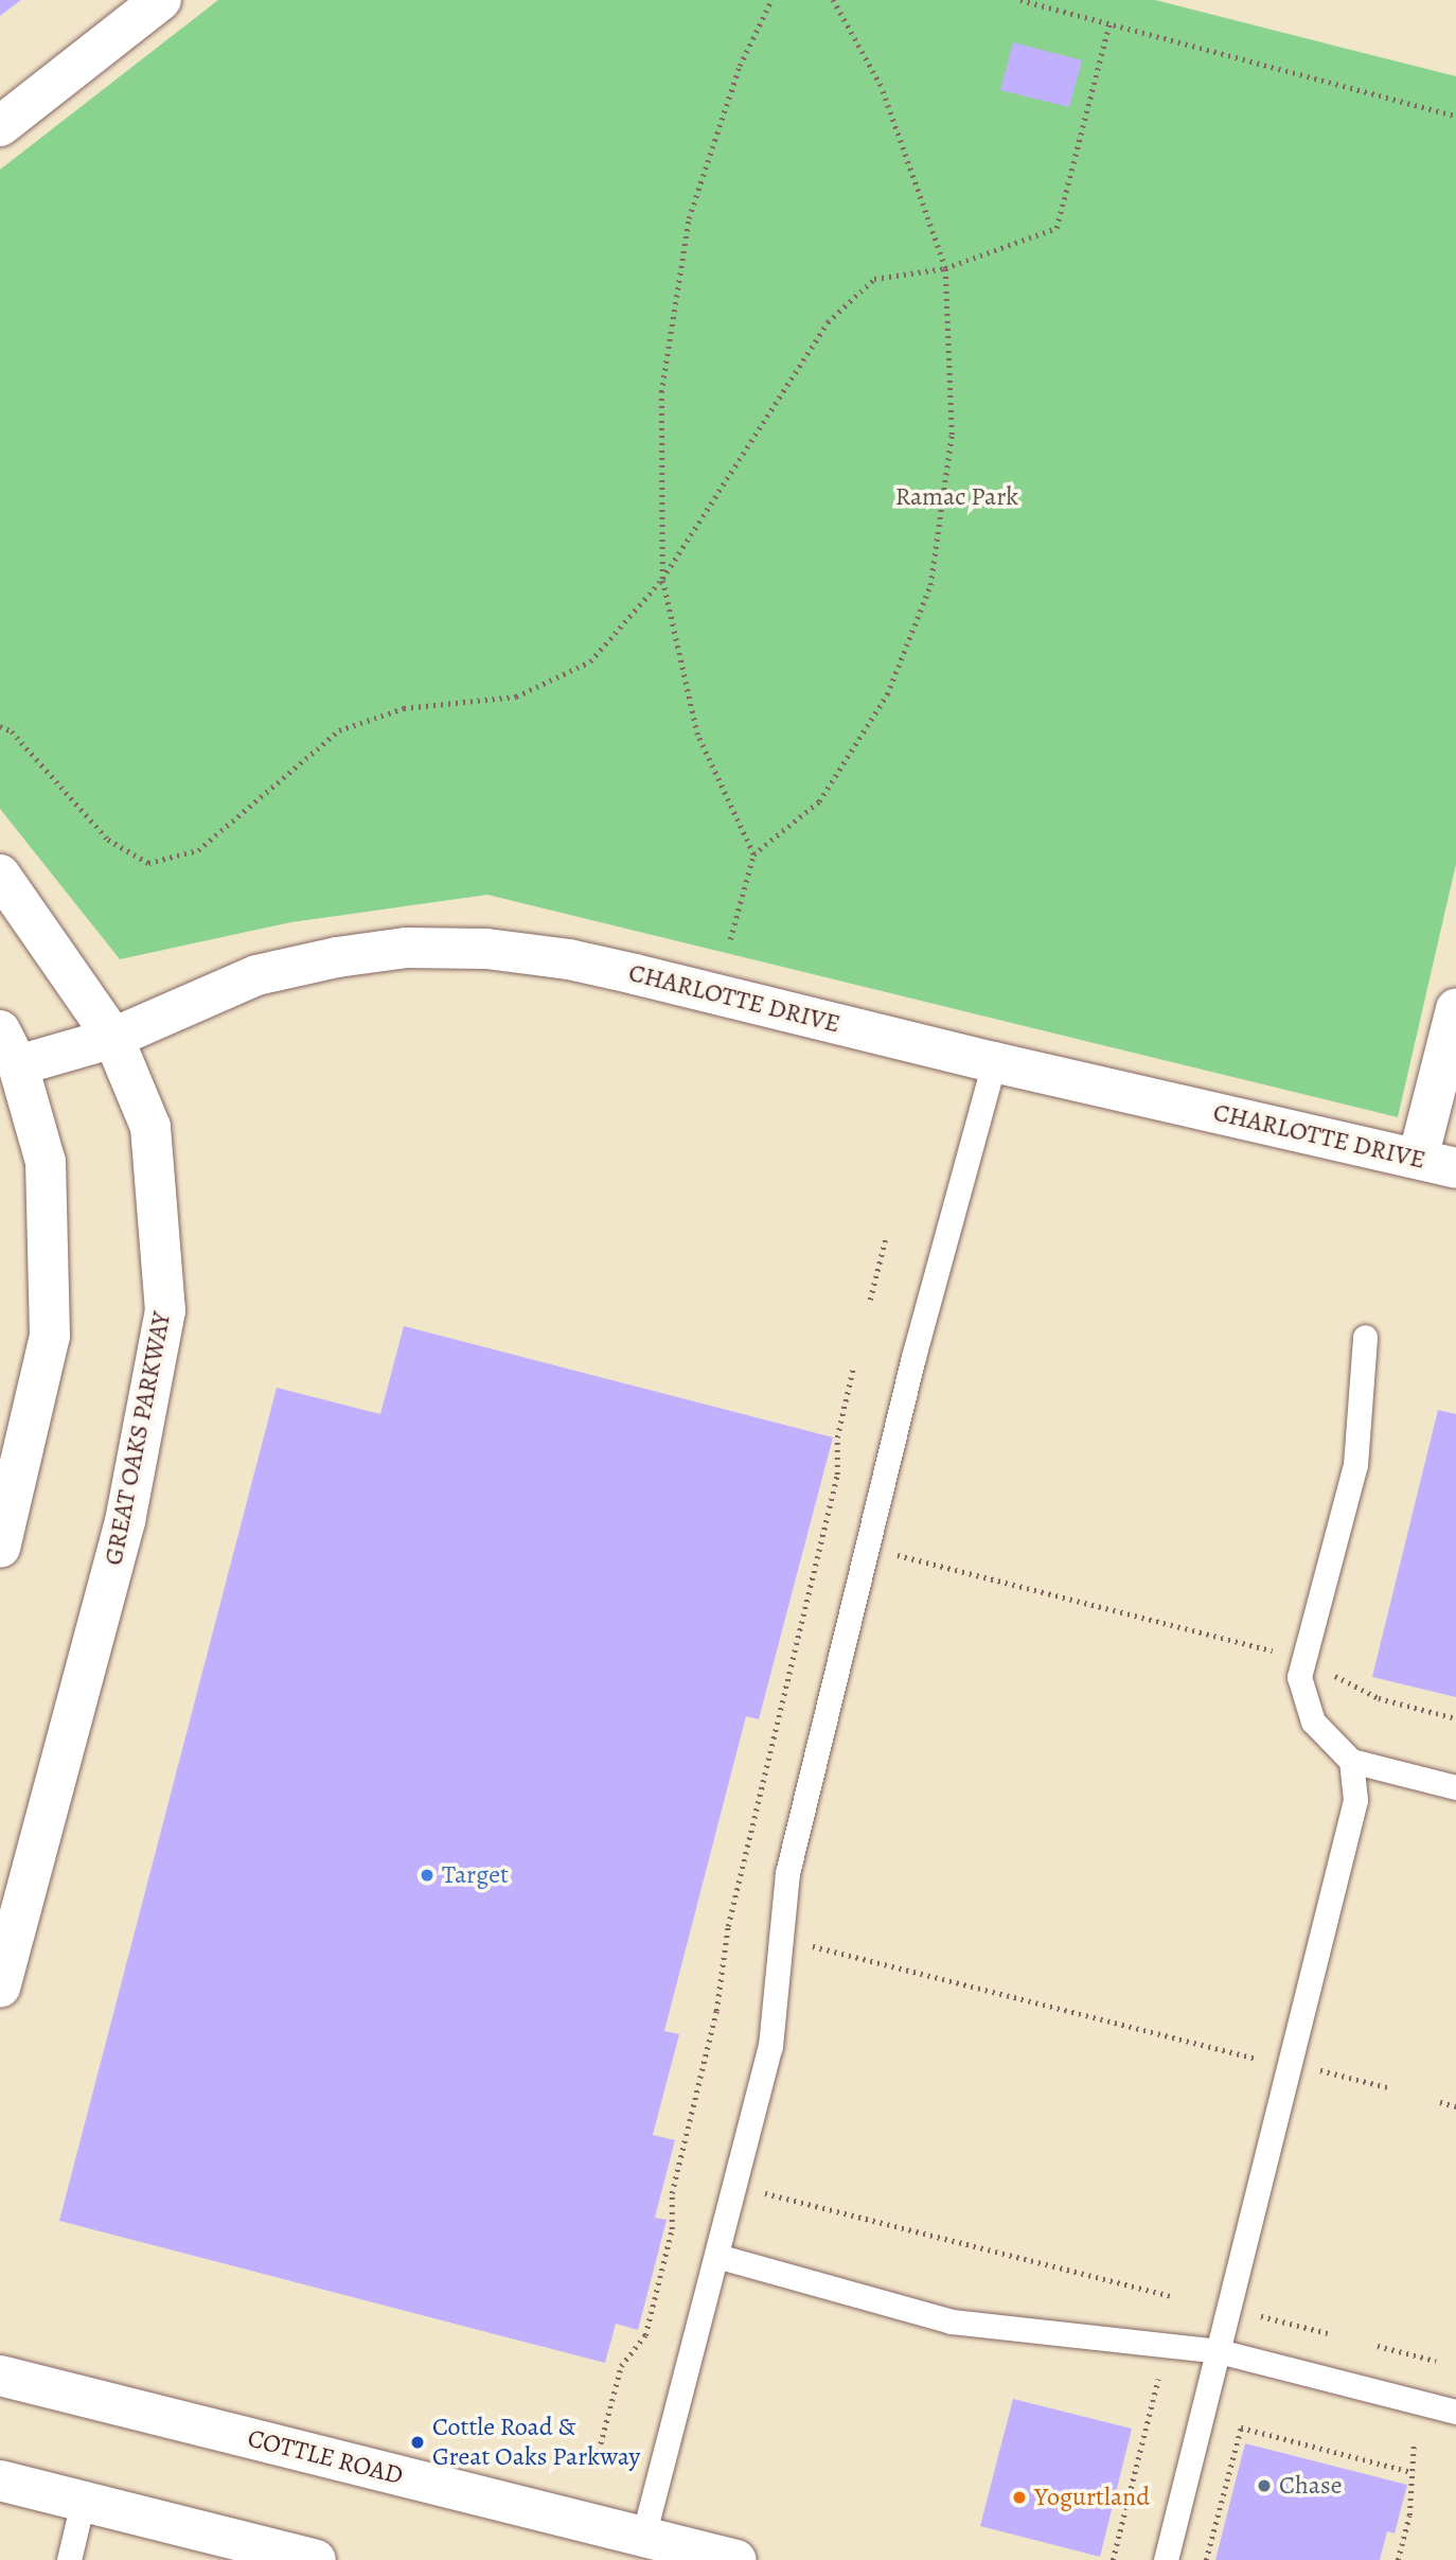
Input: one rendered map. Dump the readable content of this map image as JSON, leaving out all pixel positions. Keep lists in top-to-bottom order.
{
  "streets": {
    "main road": ["CHARLOTTE DRIVE", "GREAT OAKS PARKWAY", "COTTLE ROAD"]
  },
  "crossings": [
    ["CHARLOTTE DRIVE", "GREAT OAKS PARKWAY"]
  ],
  "parks": ["Ramac Park"],
  "places": [
    "Target",
    "Cottle Road & Great Oaks Parkway",
    "Chase",
    "Yogurtland"
  ]
}
